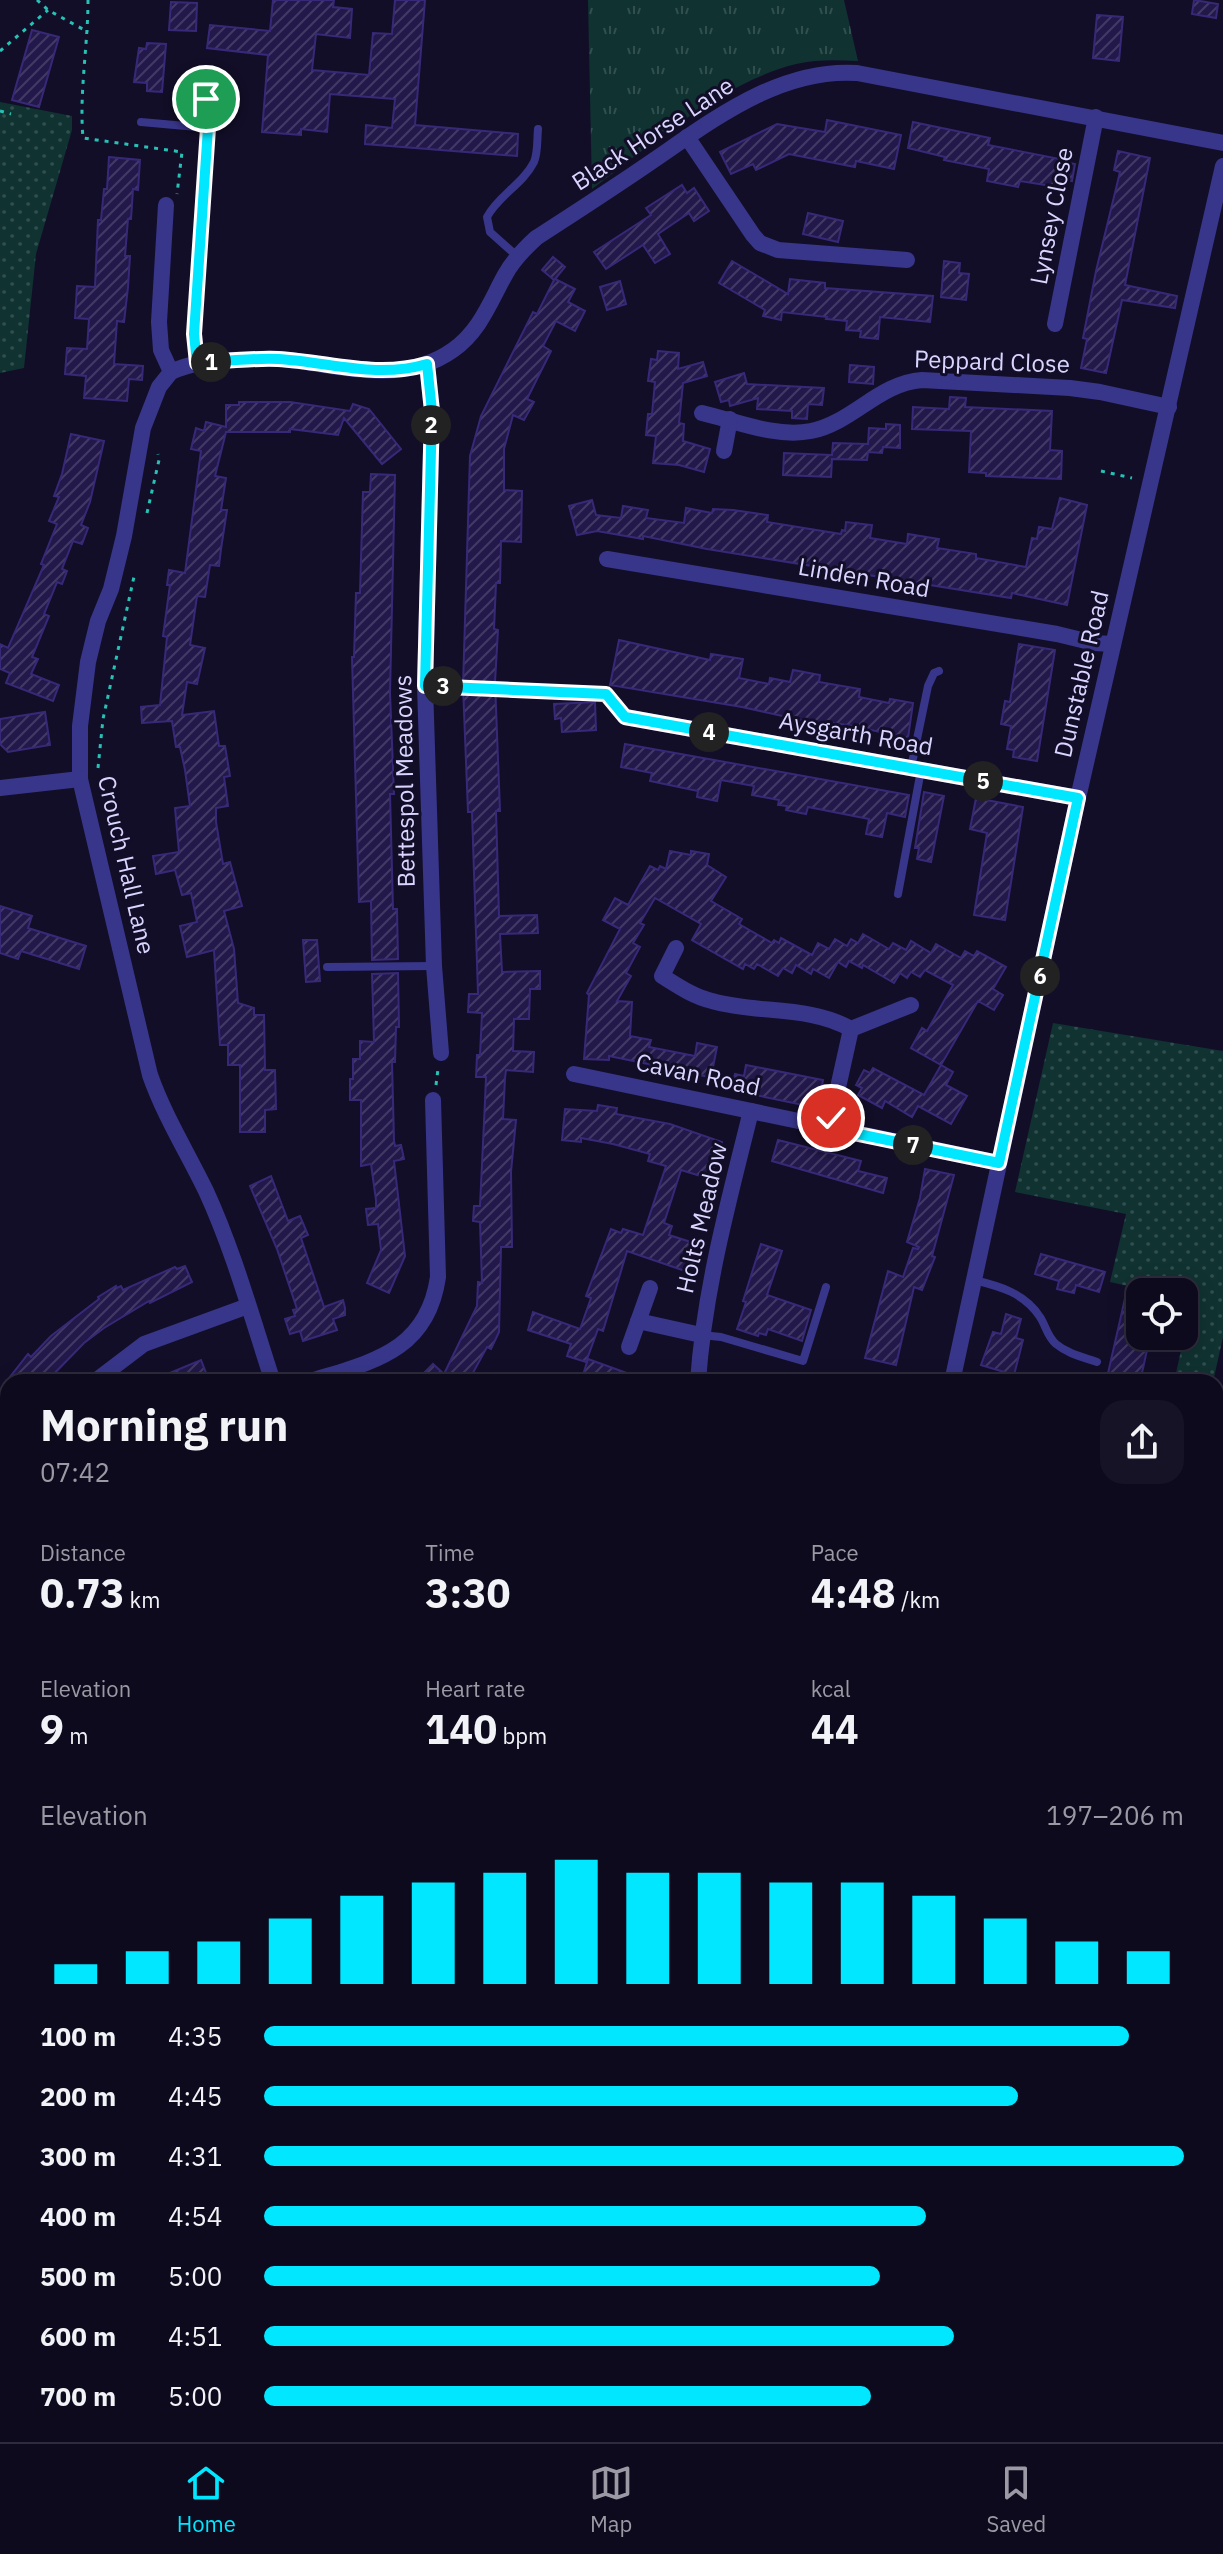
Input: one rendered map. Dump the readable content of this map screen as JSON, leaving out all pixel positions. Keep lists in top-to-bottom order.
{
  "streets": {
    "street": [
      "Black Horse Lane",
      "Lynsey Close",
      "Peppard Close",
      "Linden Road",
      "Dunstable Road",
      "Aysgarth Road",
      "Bettespol Meadows",
      "Crouch Hall Lane",
      "Cavan Road",
      "Holts Meadow"
    ]
  },
  "crossings": [
    ["Black Horse Lane", "Lynsey Close"],
    ["Black Horse Lane", "Bettespol Meadows"],
    ["Black Horse Lane", "Crouch Hall Lane"],
    ["Peppard Close", "Dunstable Road"],
    ["Linden Road", "Dunstable Road"],
    ["Dunstable Road", "Aysgarth Road"],
    ["Dunstable Road", "Cavan Road"],
    ["Cavan Road", "Holts Meadow"]
  ],
  "page": {
    "pins": [
      "1",
      "2",
      "3",
      "4",
      "5",
      "6",
      "7"
    ],
    "heading": ["Morning run", "07:42"],
    "stats": [
      ["Distance", "0.73 km"],
      ["Time", "3:30"],
      ["Pace", "4:48 /km"],
      ["Elevation", "9 m"],
      ["Heart rate", "140 bpm"],
      ["kcal", "44"]
    ],
    "chart": ["Elevation", "197–206 m"],
    "list": [
      {
        "name": "100 m",
        "note": "4:35"
      },
      {
        "name": "200 m",
        "note": "4:45"
      },
      {
        "name": "300 m",
        "note": "4:31"
      },
      {
        "name": "400 m",
        "note": "4:54"
      },
      {
        "name": "500 m",
        "note": "5:00"
      },
      {
        "name": "600 m",
        "note": "4:51"
      },
      {
        "name": "700 m",
        "note": "5:00"
      }
    ],
    "tabs": ["Home", "Map", "Saved"]
  }
}
